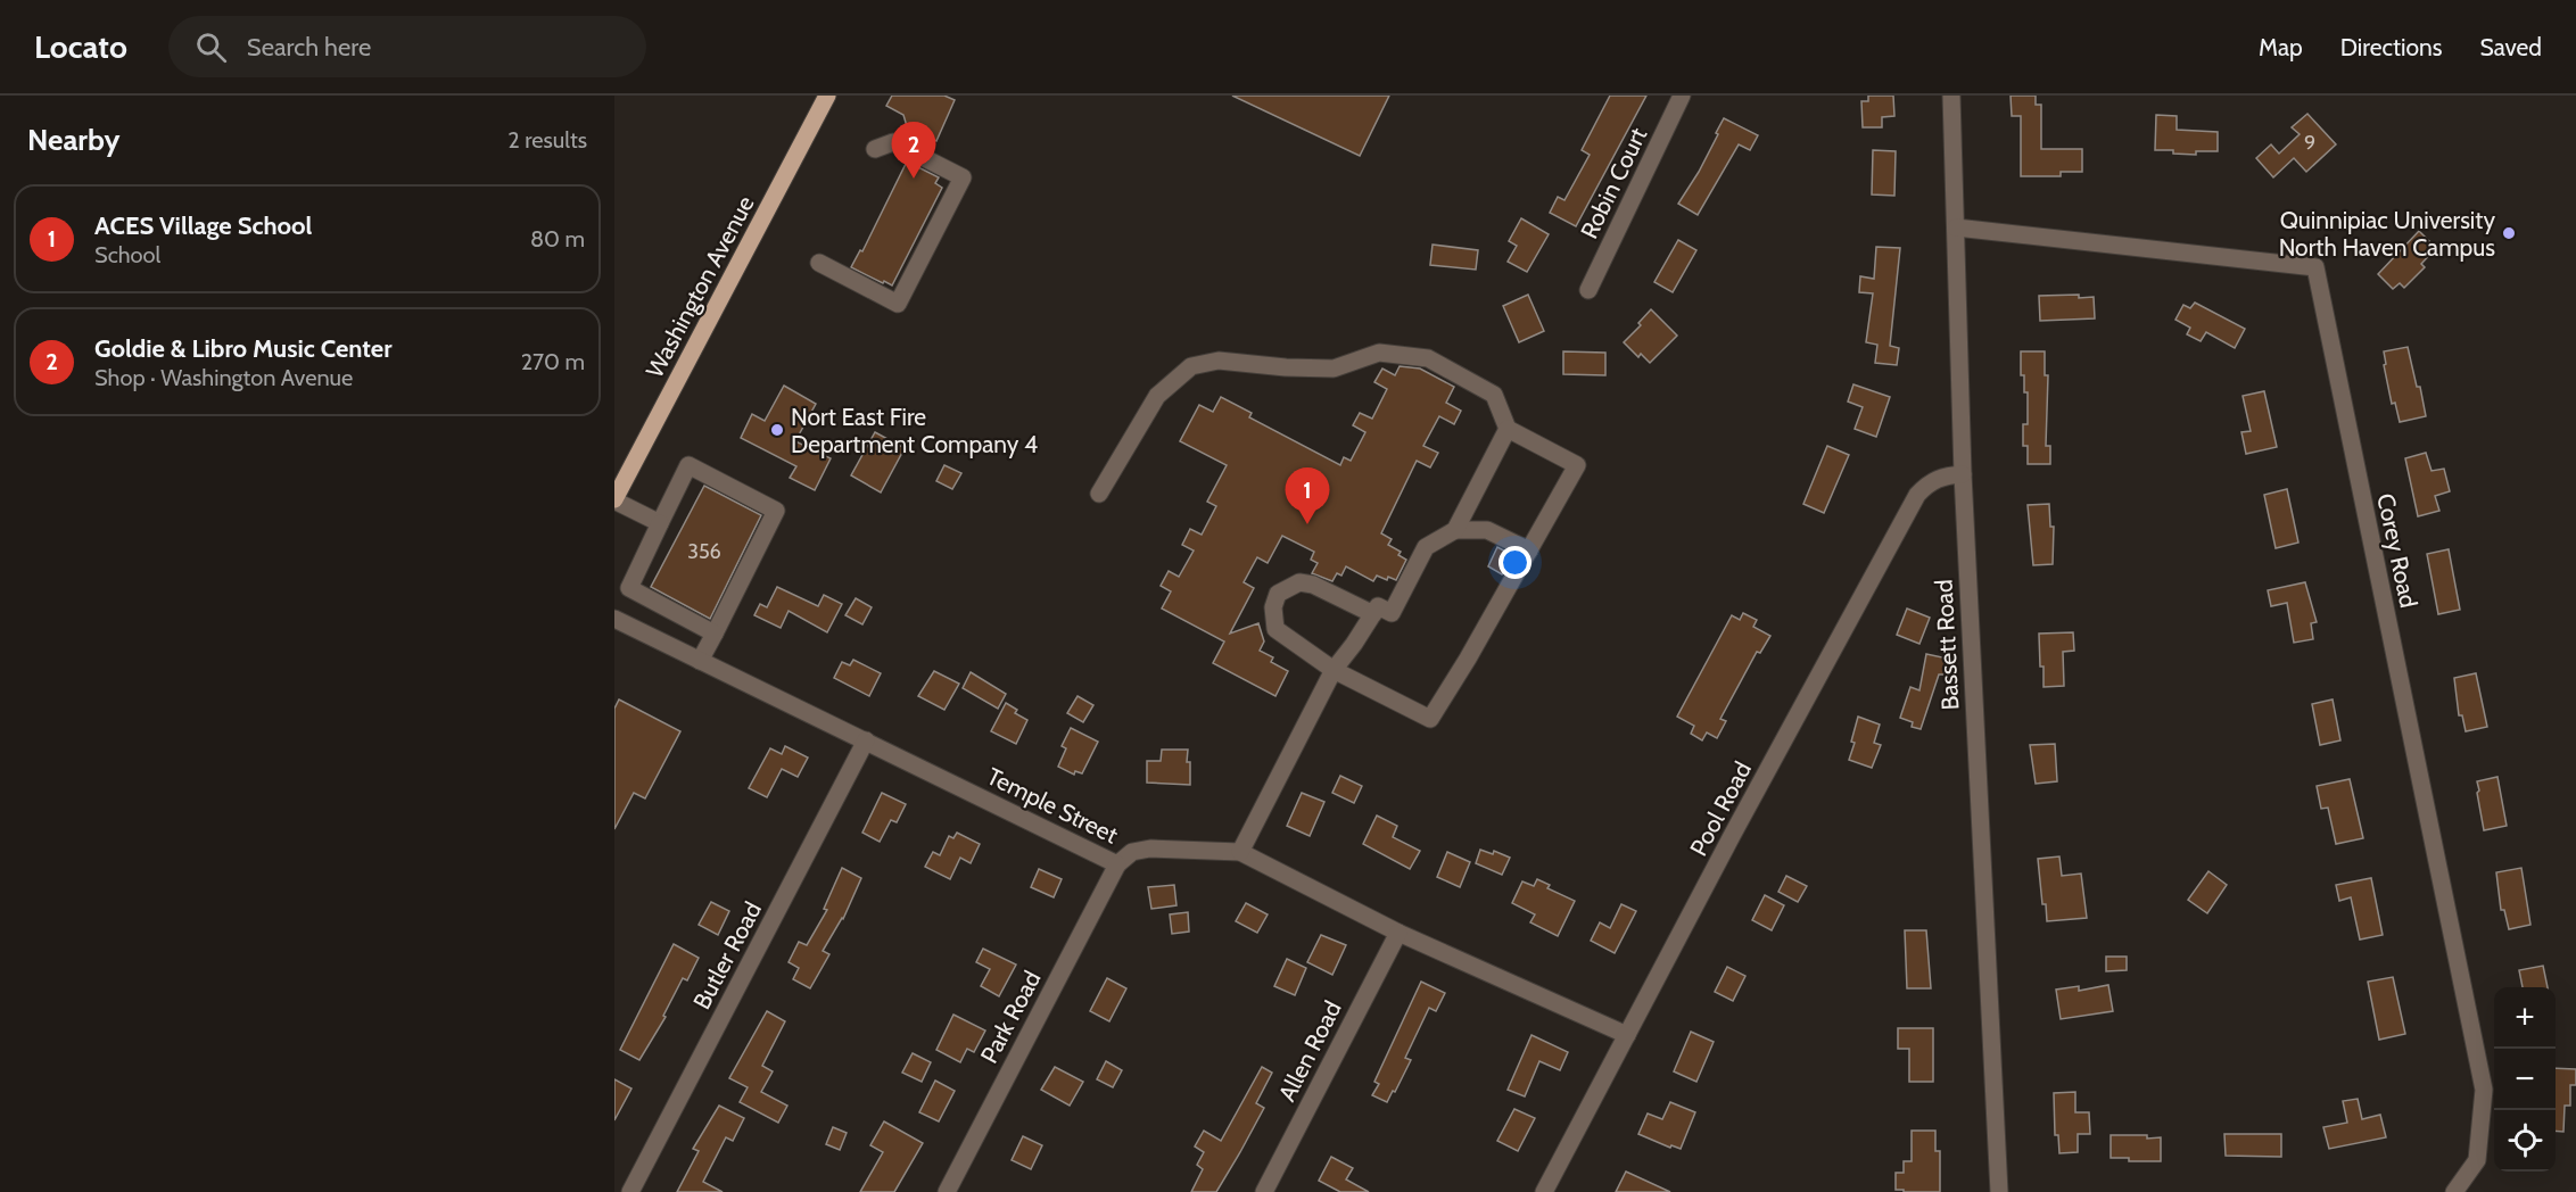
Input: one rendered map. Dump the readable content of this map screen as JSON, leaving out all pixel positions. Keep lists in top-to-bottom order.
{
  "streets": {
    "main road": ["Washington Avenue"],
    "street": [
      "Robin Court",
      "Corey Road",
      "Bassett Road",
      "Temple Street",
      "Pool Road",
      "Butler Road",
      "Park Road",
      "Allen Road"
    ]
  },
  "crossings": [
    ["Corey Road", "Bassett Road"],
    ["Bassett Road", "Pool Road"],
    ["Temple Street", "Pool Road"],
    ["Temple Street", "Butler Road"],
    ["Temple Street", "Park Road"],
    ["Temple Street", "Allen Road"]
  ],
  "places": ["Quinnipiac University North Haven Campus", "Nort East Fire Department Company 4"],
  "house_numbers": ["9", "356"],
  "page": {
    "header": "Locato",
    "search": "Search here",
    "nav": ["Map", "Directions", "Saved"],
    "heading": ["Nearby", "2 results"],
    "pins": ["2", "1"],
    "list": [
      {
        "mark": "1",
        "name": "ACES Village School",
        "note": "School",
        "value": "80 m"
      },
      {
        "mark": "2",
        "name": "Goldie & Libro Music Center",
        "note": "Shop · Washington Avenue",
        "value": "270 m"
      }
    ],
    "map_buttons": ["+", "−"]
  }
}
